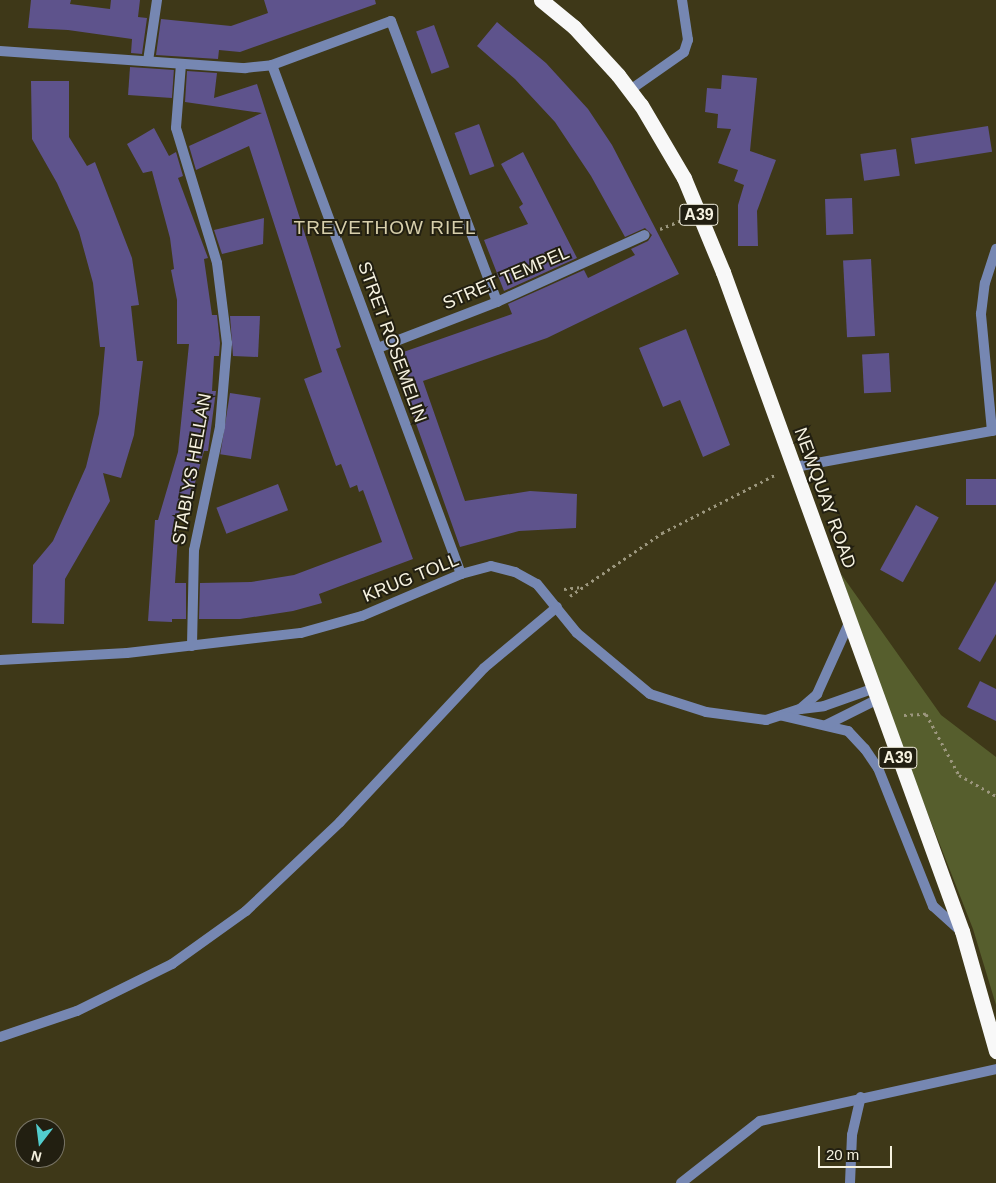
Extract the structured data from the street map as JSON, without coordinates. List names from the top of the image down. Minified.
{"streets":{"highway":["A39","NEWQUAY ROAD"],"street":["STRET TEMPEL","STRET ROSEMELIN","STABLYS HELLAN","KRUG TOLL"]},"crossings":[["STRET TEMPEL","STRET ROSEMELIN"],["STRET ROSEMELIN","KRUG TOLL"],["STABLYS HELLAN","KRUG TOLL"]],"districts":["TREVETHOW RIEL"],"scale_bar":"20 m","north":"bottom"}
